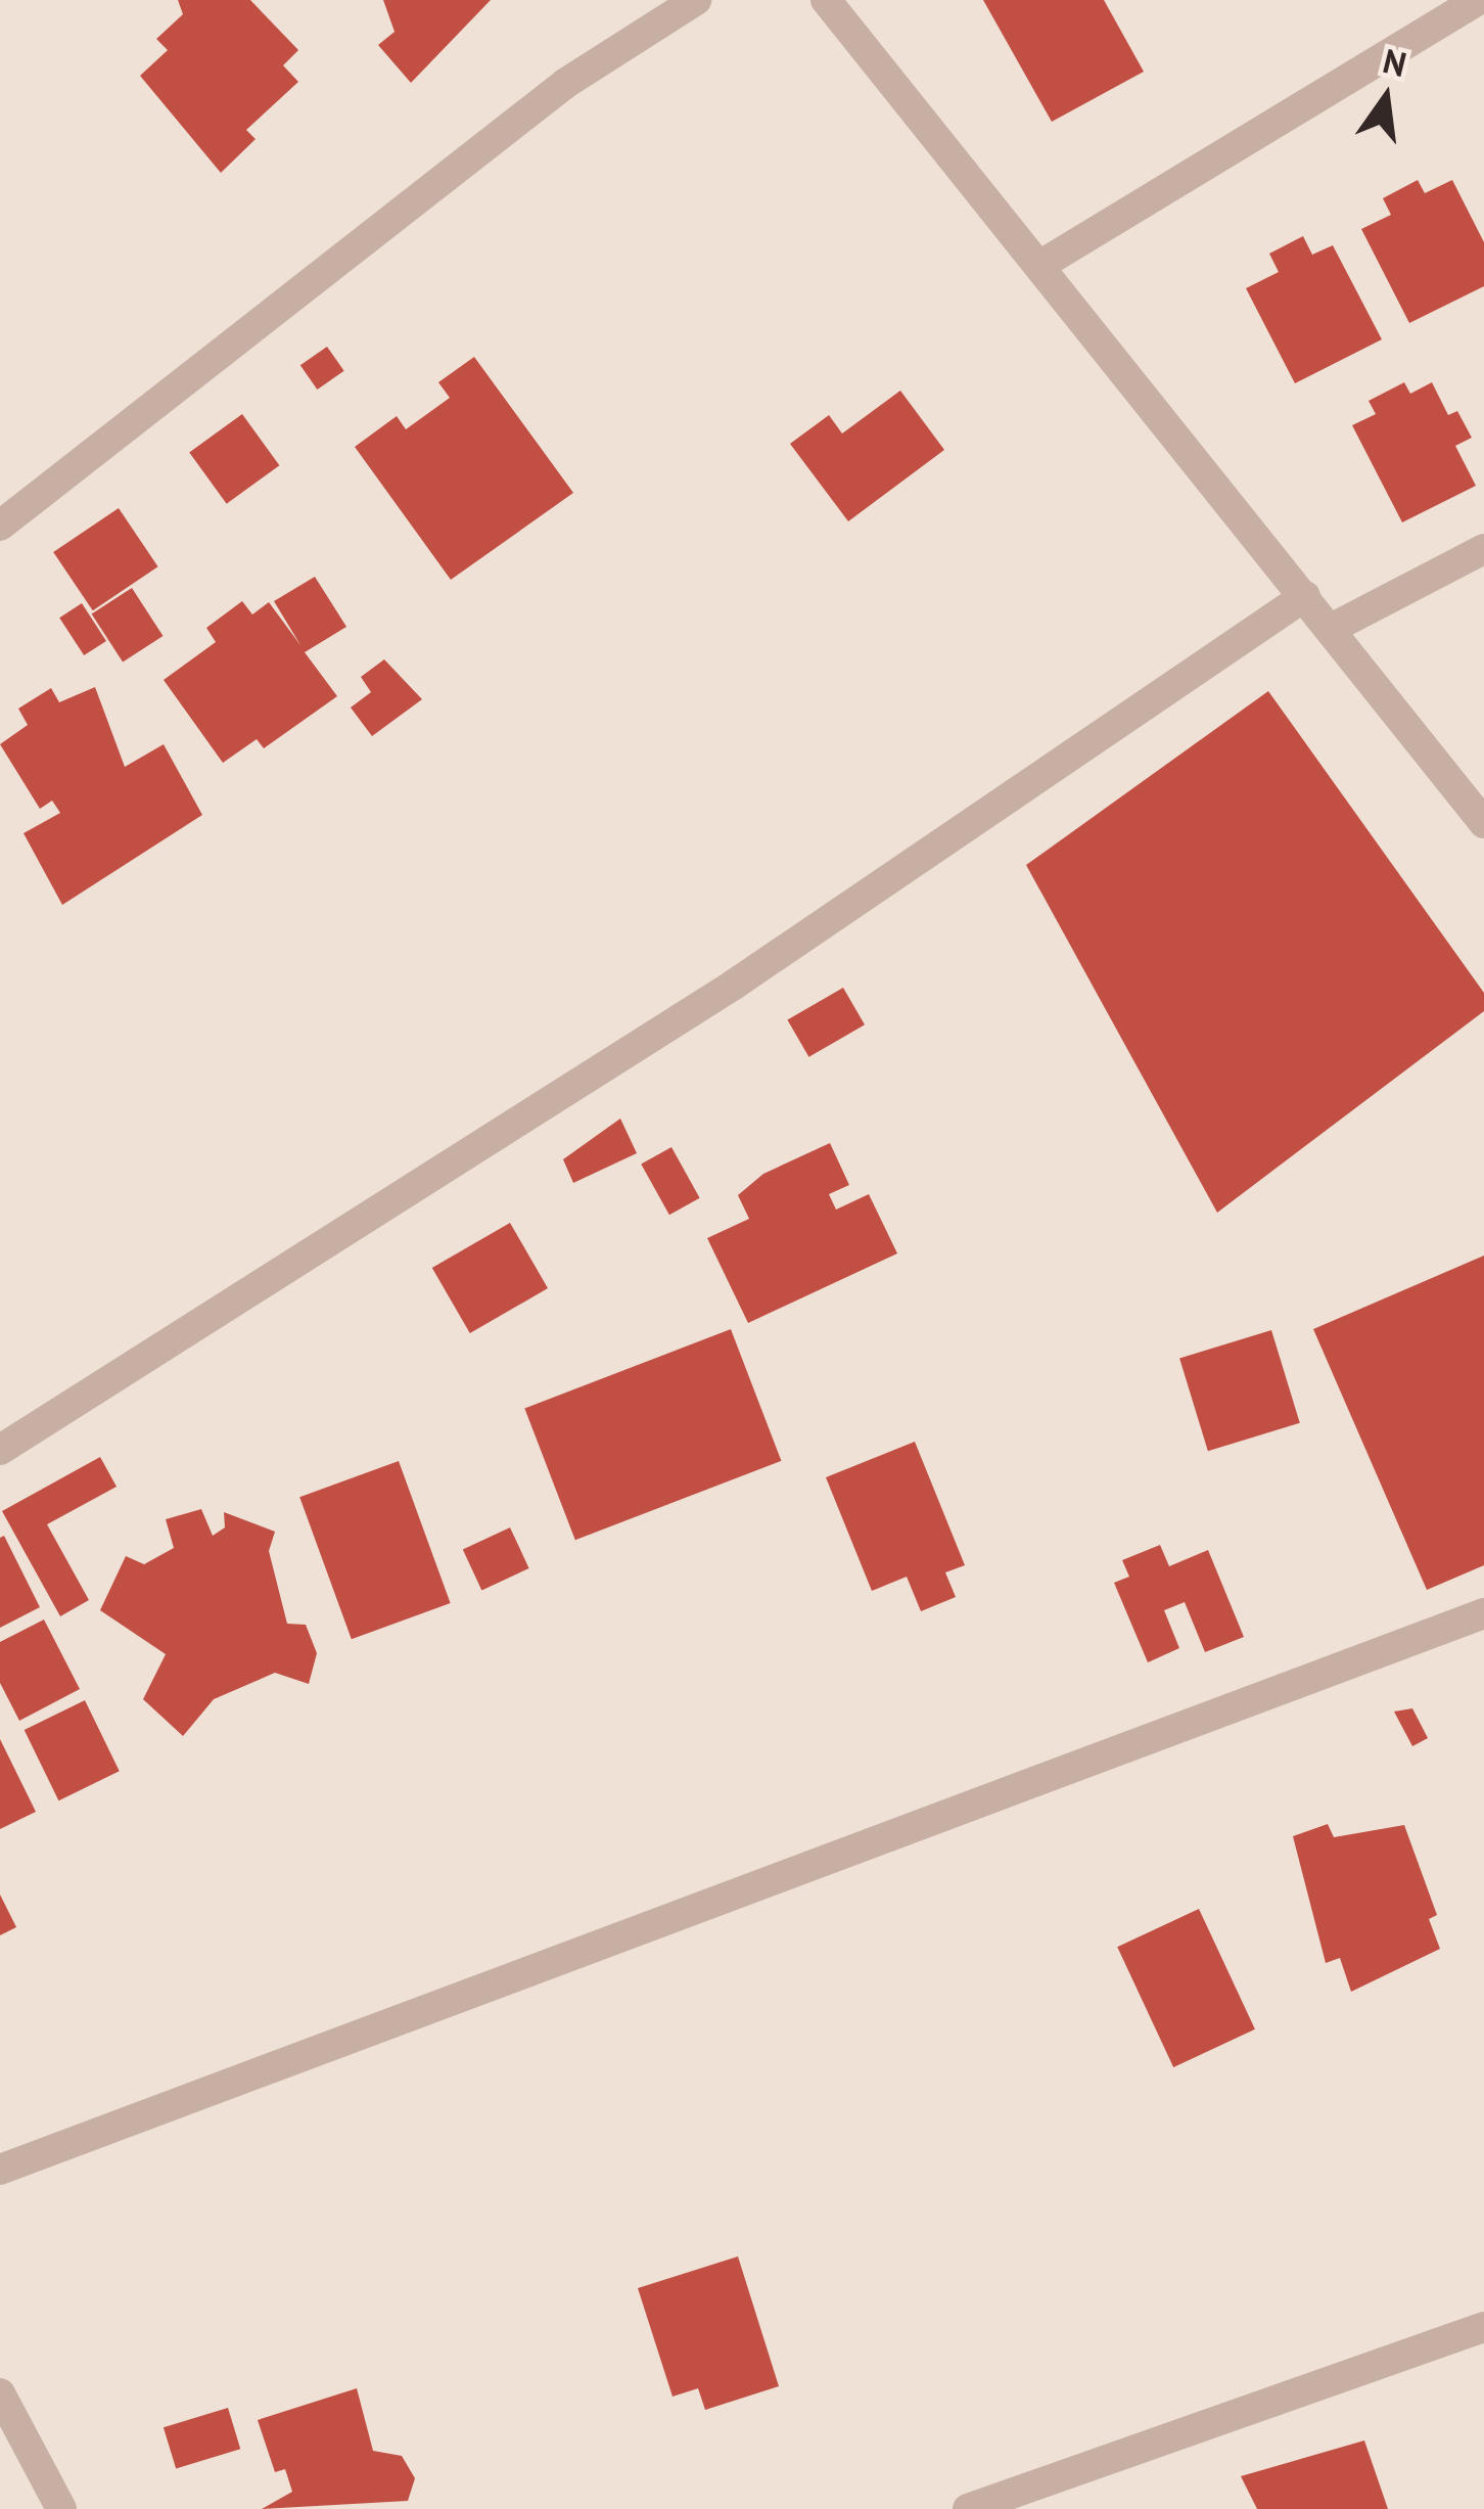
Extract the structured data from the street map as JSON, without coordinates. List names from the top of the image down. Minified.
{"north":"top"}
